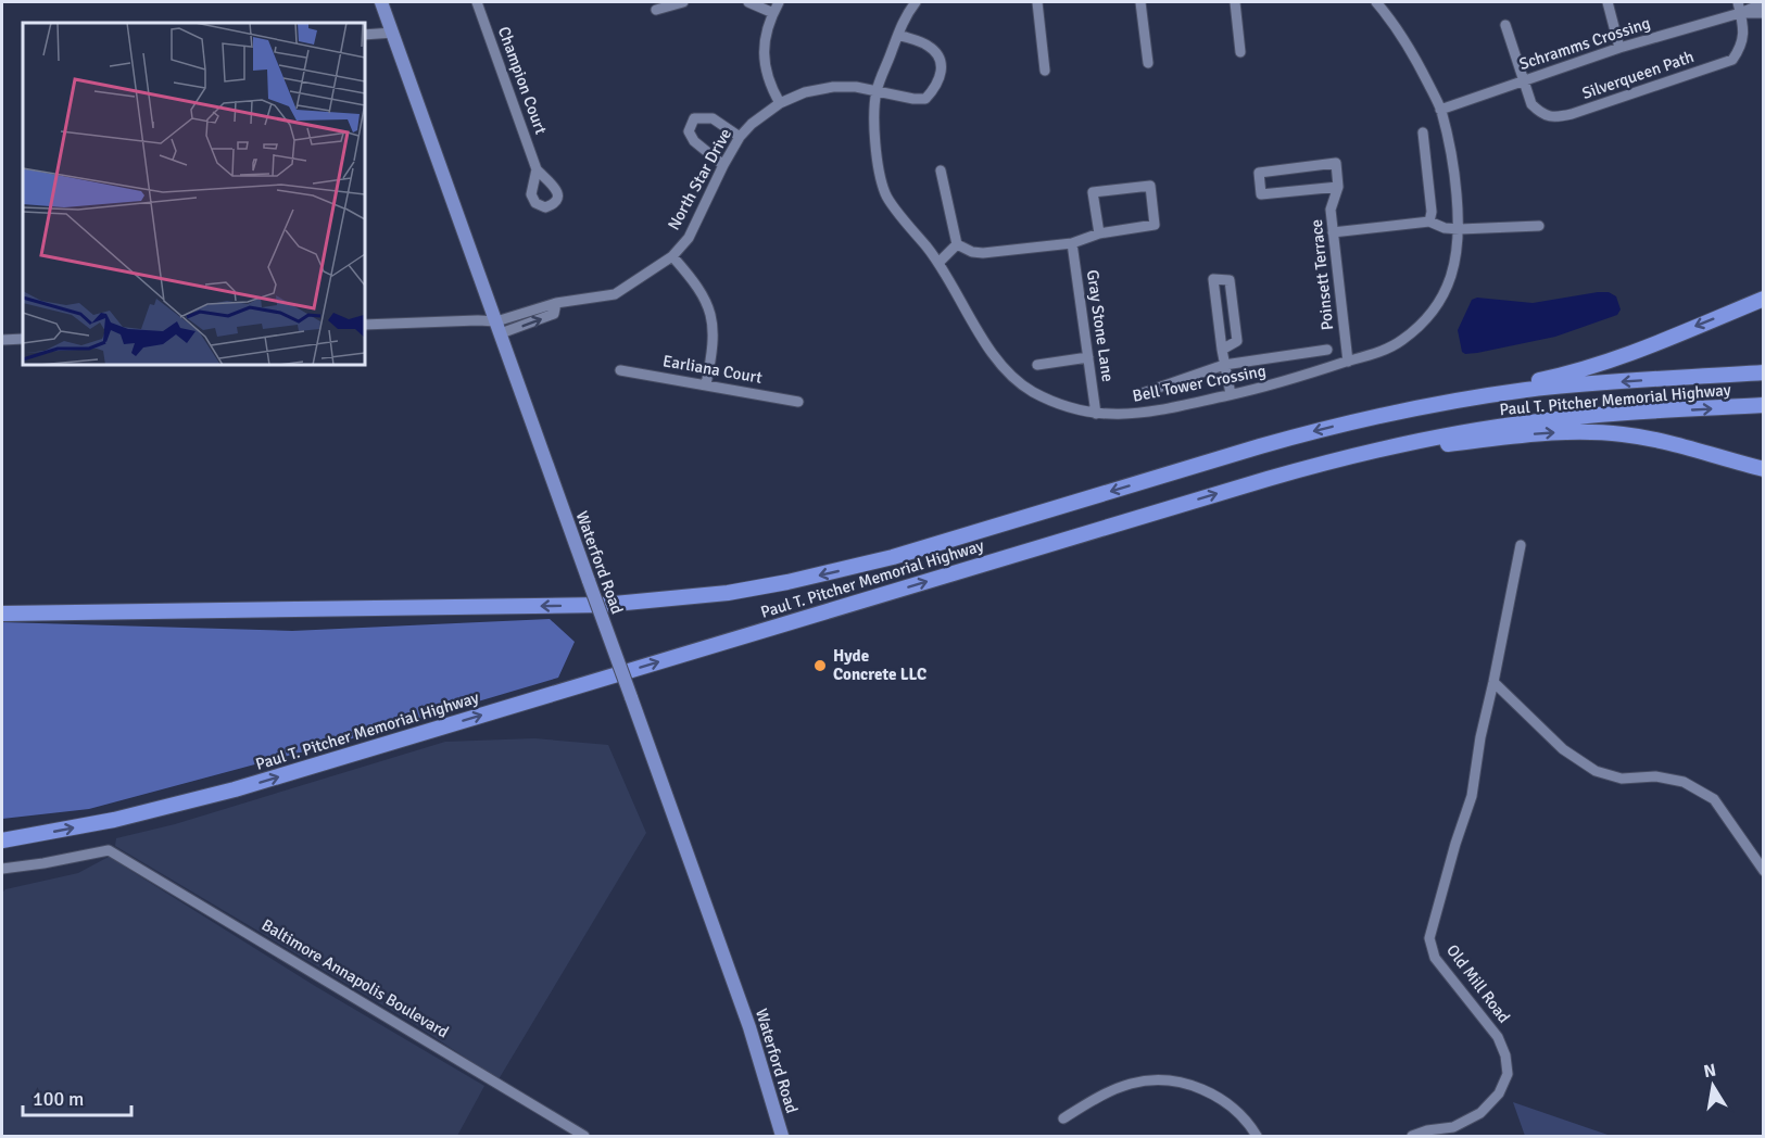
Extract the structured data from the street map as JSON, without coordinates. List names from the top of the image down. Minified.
{"streets":{"highway":["Paul T. Pitcher Memorial Highway"],"main road":["Waterford Road"],"street":["Schramms Crossing","Silverqueen Path","Champion Court","North Star Drive","Poinsett Terrace","Gray Stone Lane","Earliana Court","Bell Tower Crossing","Baltimore Annapolis Boulevard","Old Mill Road"]},"crossings":[["Schramms Crossing","Silverqueen Path"],["Schramms Crossing","Bell Tower Crossing"],["North Star Drive","Bell Tower Crossing"],["North Star Drive","Waterford Road"],["Poinsett Terrace","Bell Tower Crossing"],["Gray Stone Lane","Bell Tower Crossing"]],"places":["Hyde Concrete LLC"],"scale_bar":"100 m","north":"top"}
